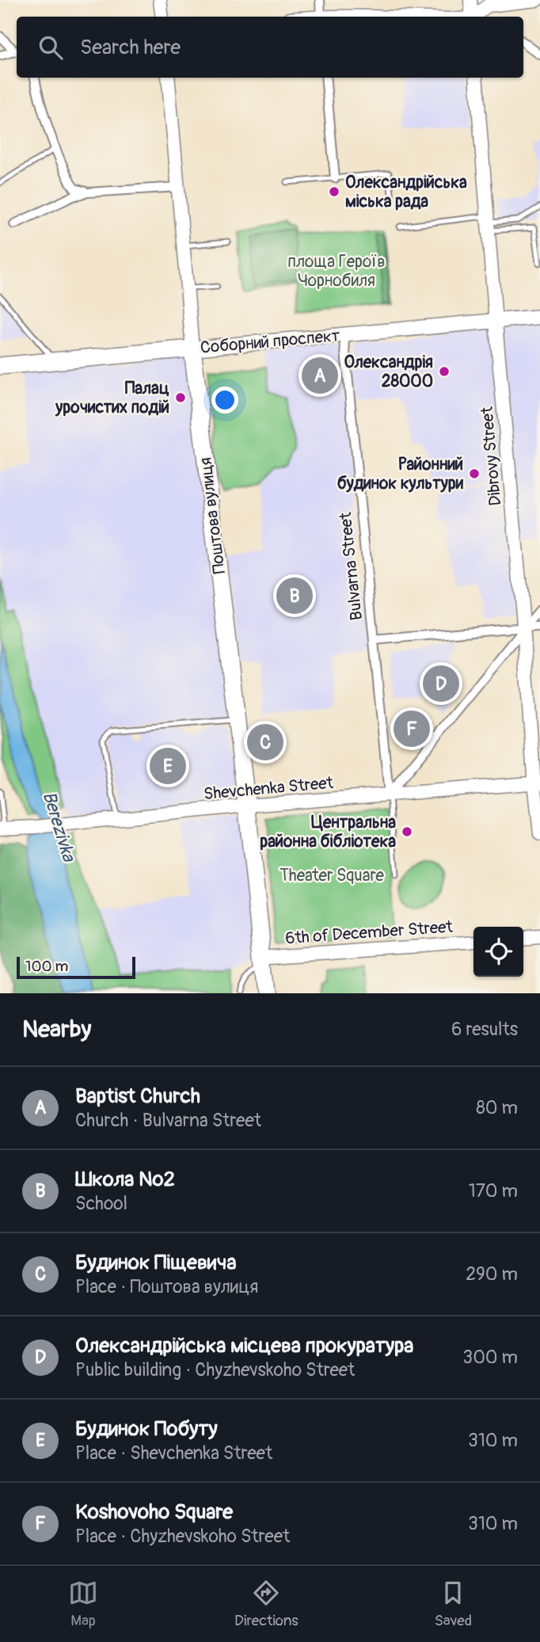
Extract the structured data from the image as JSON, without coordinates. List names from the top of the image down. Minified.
{"streets":{"highway":["Соборний проспект","Поштова вулиця"],"street":["Dibrovy Street","Bulvarna Street","Shevchenka Street","6th of December Street"]},"crossings":[["Соборний проспект","Dibrovy Street"],["Соборний проспект","Поштова вулиця"],["Соборний проспект","Bulvarna Street"],["Dibrovy Street","Shevchenka Street"],["Поштова вулиця","Shevchenka Street"],["Поштова вулиця","6th of December Street"],["Bulvarna Street","Shevchenka Street"]],"water":["Berezivka"],"parks":["площа Героїв Чорнобиля","Theater Square"],"places":["Олександрійська міська рада","Олександрія 28000","Палац урочистих подій","Районний будинок культури","Центральна районна бібліотека"],"scale_bar":"100 m","page":{"search":"Search here","pins":["A","B","D","F","C","E"],"scale":"100 m","heading":["Nearby","6 results"],"list":[{"mark":"A","name":"Baptist Church","note":"Church · Bulvarna Street","value":"80 m"},{"mark":"B","name":"Школа №2","note":"School","value":"170 m"},{"mark":"C","name":"Будинок Піщевича","note":"Place · Поштова вулиця","value":"290 m"},{"mark":"D","name":"Олександрійська місцева прокуратура","note":"Public building · Chyzhevskoho Street","value":"300 m"},{"mark":"E","name":"Будинок Побуту","note":"Place · Shevchenka Street","value":"310 m"},{"mark":"F","name":"Koshovoho Square","note":"Place · Chyzhevskoho Street","value":"310 m"}],"nav":["Map","Directions","Saved"]}}
